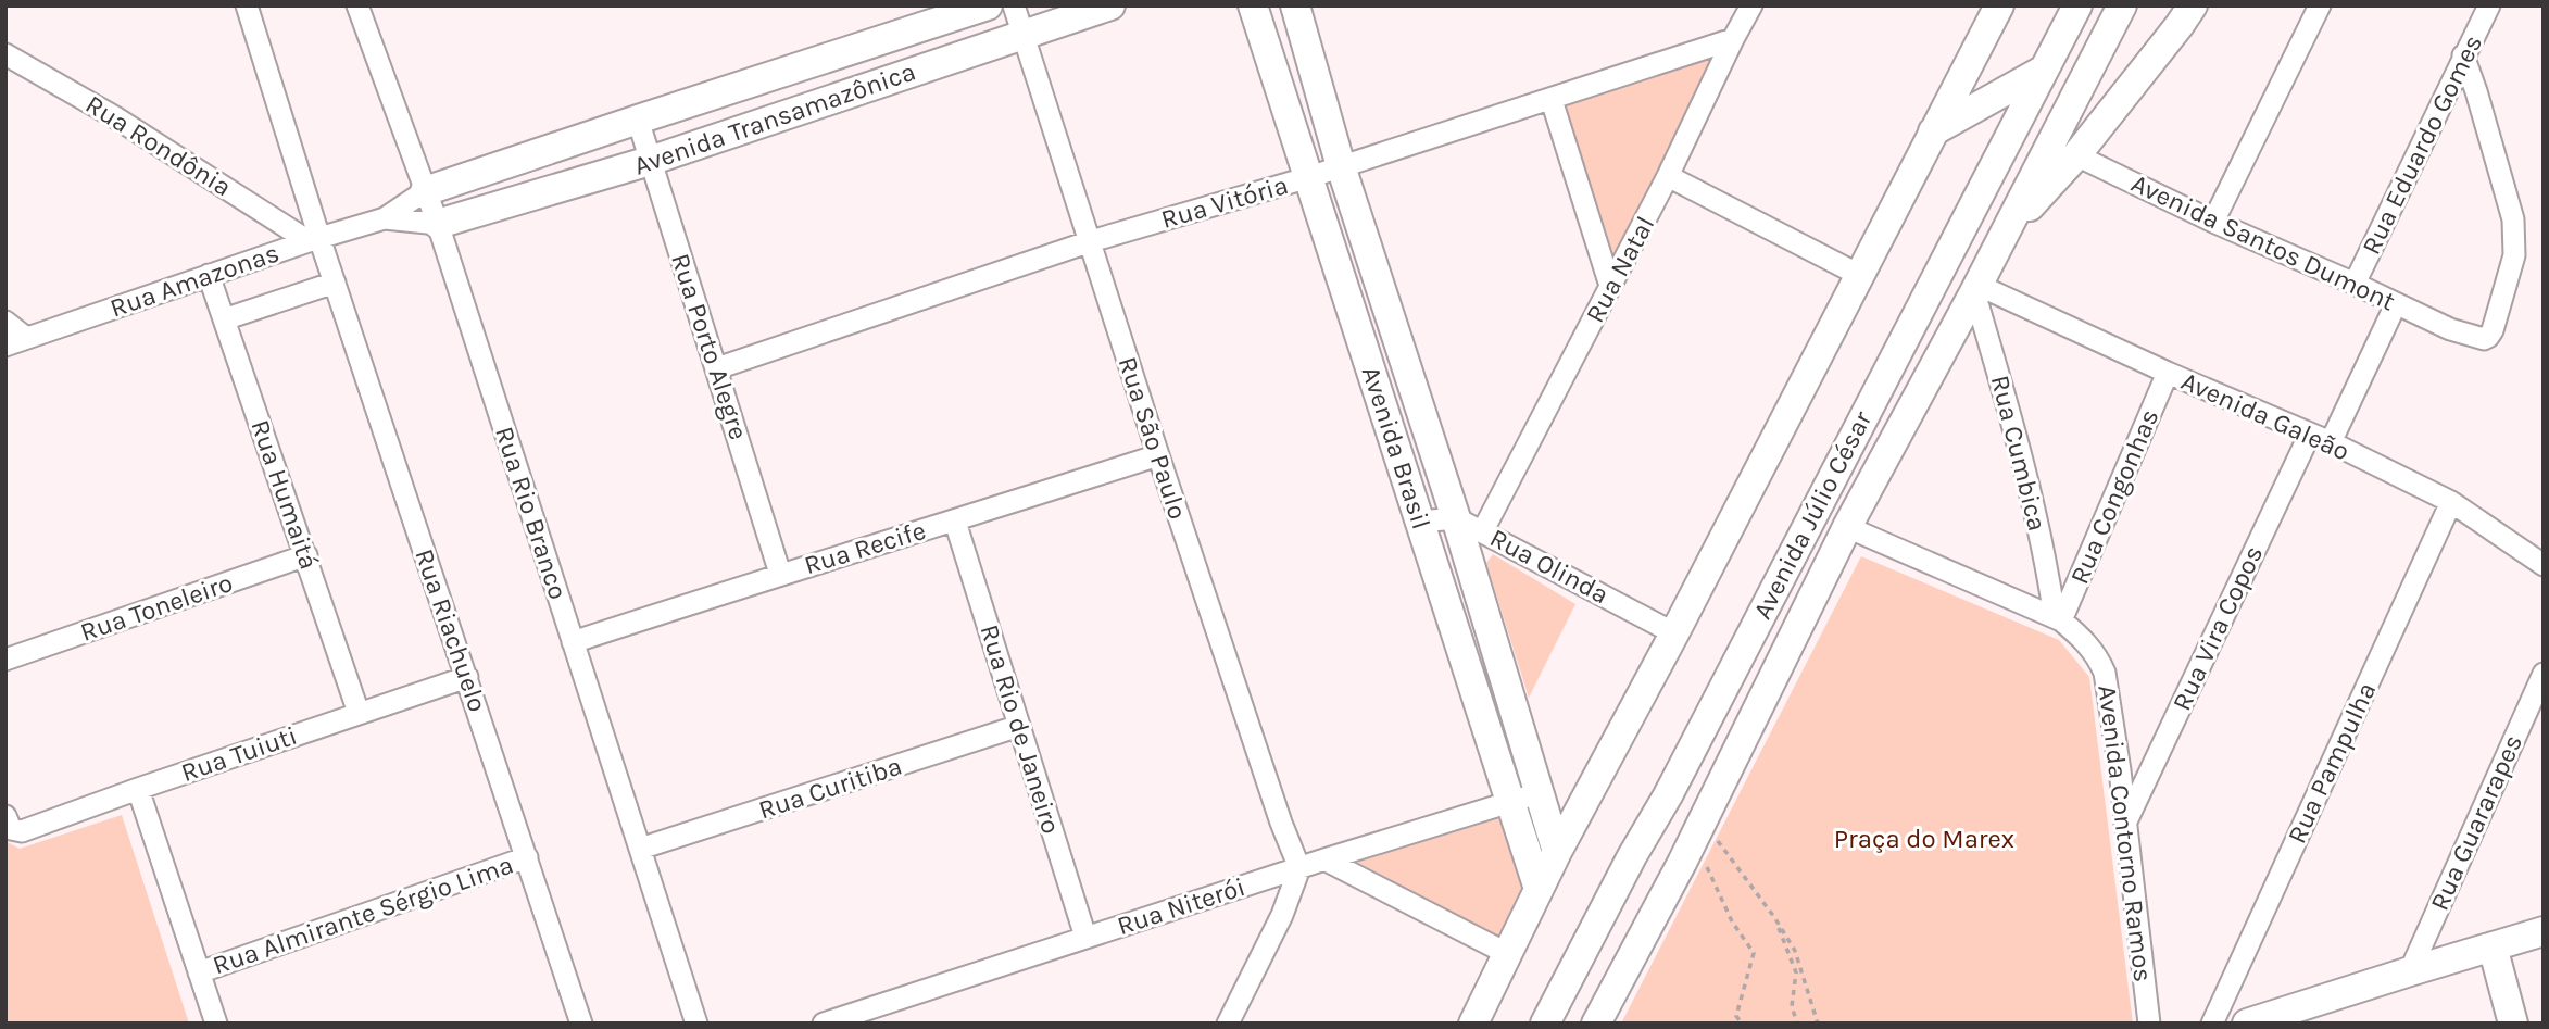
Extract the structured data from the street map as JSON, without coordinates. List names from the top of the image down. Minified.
{"streets":{"street":["Avenida Transamazônica","Rua Eduardo Gomes","Rua Rondônia","Rua Vitória","Avenida Santos Dumont","Rua Natal","Rua Amazonas","Rua Porto Alegre","Avenida Galeão","Rua São Paulo","Avenida Brasil","Rua Cumbica","Rua Humaitá","Rua Congonhas","Rua Rio Branco","Avenida Júlio César","Rua Recife","Rua Olinda","Rua Toneleiro","Rua Vira Copos","Rua Riachuelo","Rua Rio de Janeiro","Rua Tuiuti","Rua Pampulha","Rua Curitiba","Rua Guararapes","Avenida Contorno Ramos","Rua Niterói","Rua Almirante Sérgio Lima"]},"crossings":[["Avenida Transamazônica","Rua Amazonas"],["Avenida Transamazônica","Rua Porto Alegre"],["Avenida Transamazônica","Rua São Paulo"],["Avenida Transamazônica","Rua Rio Branco"],["Rua Eduardo Gomes","Avenida Santos Dumont"],["Rua Rondônia","Rua Amazonas"],["Rua Rondônia","Rua Riachuelo"],["Rua Vitória","Rua Natal"],["Rua Vitória","Rua Porto Alegre"],["Rua Vitória","Rua São Paulo"],["Rua Vitória","Avenida Brasil"],["Rua Natal","Rua Olinda"],["Rua Amazonas","Rua Humaitá"],["Rua Amazonas","Rua Rio Branco"],["Rua Amazonas","Rua Riachuelo"],["Rua Porto Alegre","Rua Recife"],["Avenida Galeão","Rua Cumbica"],["Avenida Galeão","Rua Congonhas"],["Avenida Galeão","Avenida Júlio César"],["Avenida Galeão","Rua Vira Copos"],["Avenida Galeão","Rua Pampulha"],["Rua São Paulo","Rua Recife"],["Rua São Paulo","Rua Niterói"],["Avenida Brasil","Rua Olinda"],["Avenida Brasil","Rua Niterói"],["Rua Cumbica","Rua Congonhas"],["Rua Cumbica","Avenida Júlio César"],["Rua Cumbica","Avenida Contorno Ramos"],["Rua Humaitá","Rua Toneleiro"],["Rua Humaitá","Rua Tuiuti"],["Rua Congonhas","Avenida Contorno Ramos"],["Rua Rio Branco","Rua Recife"],["Rua Rio Branco","Rua Curitiba"],["Avenida Júlio César","Avenida Contorno Ramos"],["Rua Recife","Rua Rio de Janeiro"],["Rua Vira Copos","Avenida Contorno Ramos"],["Rua Riachuelo","Rua Tuiuti"],["Rua Riachuelo","Rua Almirante Sérgio Lima"],["Rua Rio de Janeiro","Rua Curitiba"],["Rua Rio de Janeiro","Rua Niterói"]],"parks":["Praça do Marex"]}
